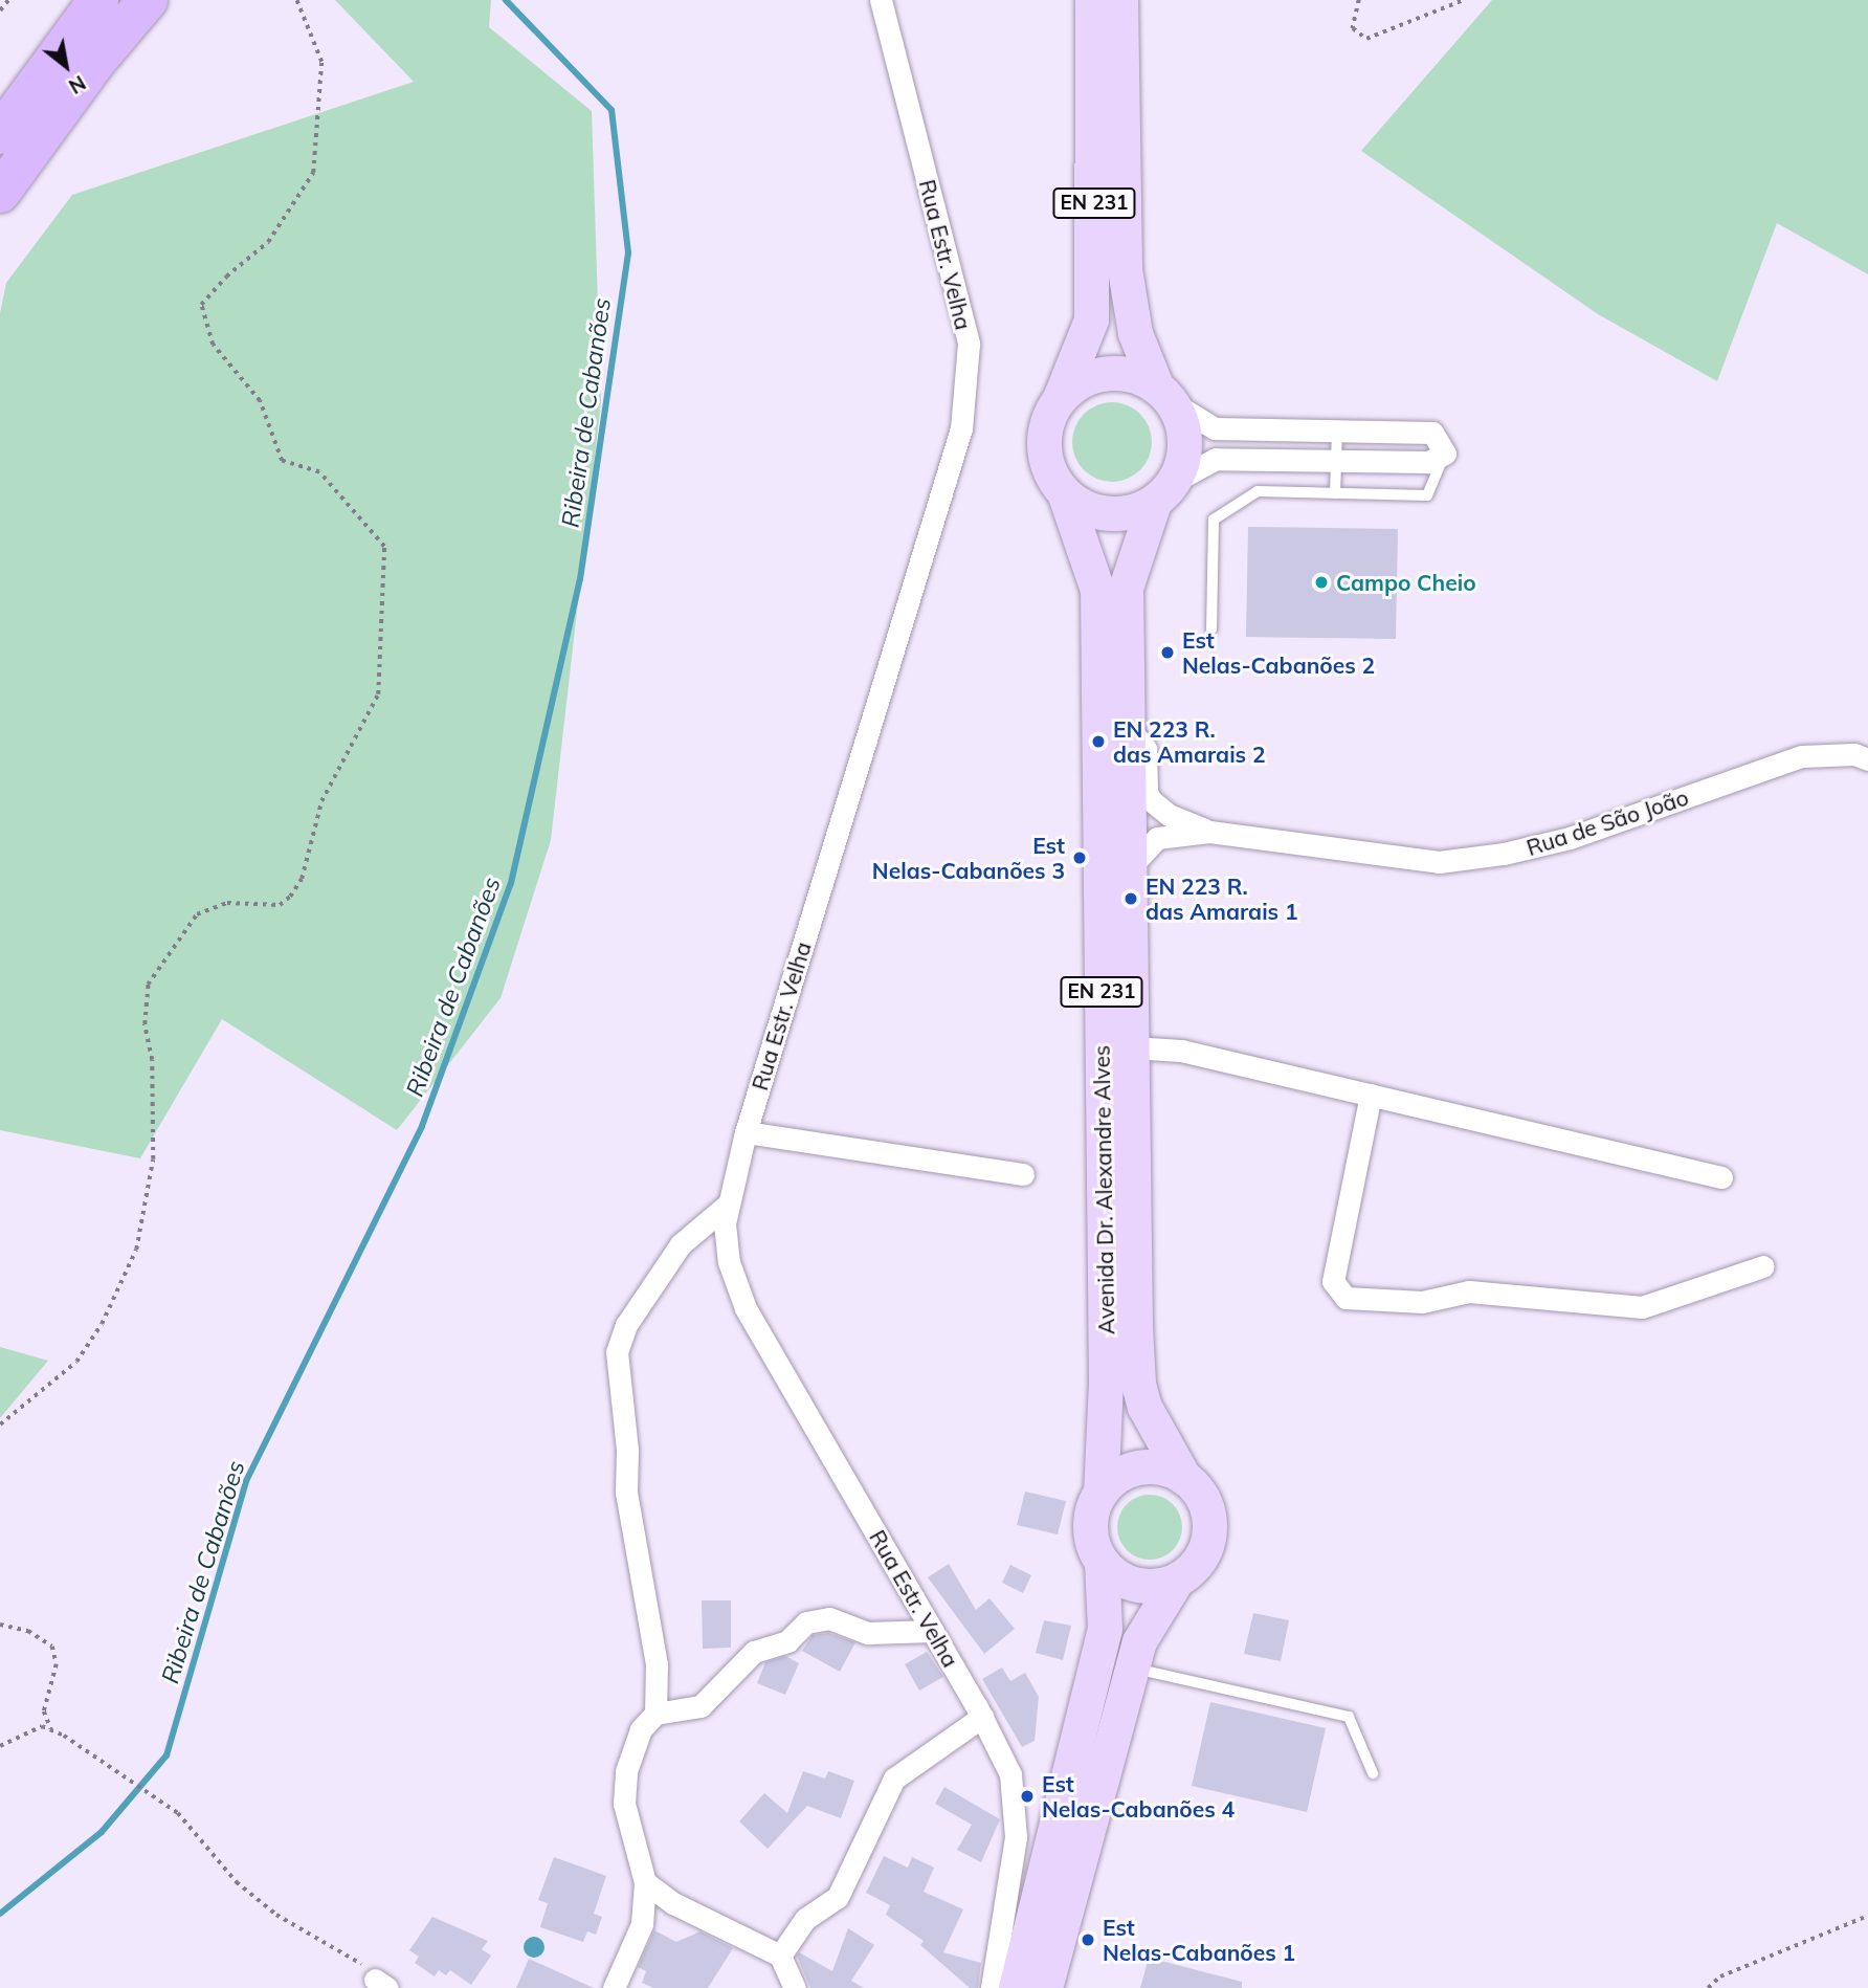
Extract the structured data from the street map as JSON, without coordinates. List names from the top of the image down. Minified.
{"streets":{"main road":["EN 231","Avenida Dr. Alexandre Alves"],"street":["Rua Estr. Velha","Rua de São João"]},"crossings":[["EN 231","Avenida Dr. Alexandre Alves"]],"water":["Ribeira de Cabanões"],"places":["Campo Cheio","Est Nelas-Cabanões 2","EN 223 R. das Amarais 2","Est Nelas-Cabanões 3","EN 223 R. das Amarais 1","Est Nelas-Cabanões 4","Est Nelas-Cabanões 1"],"north":"bottom right"}
